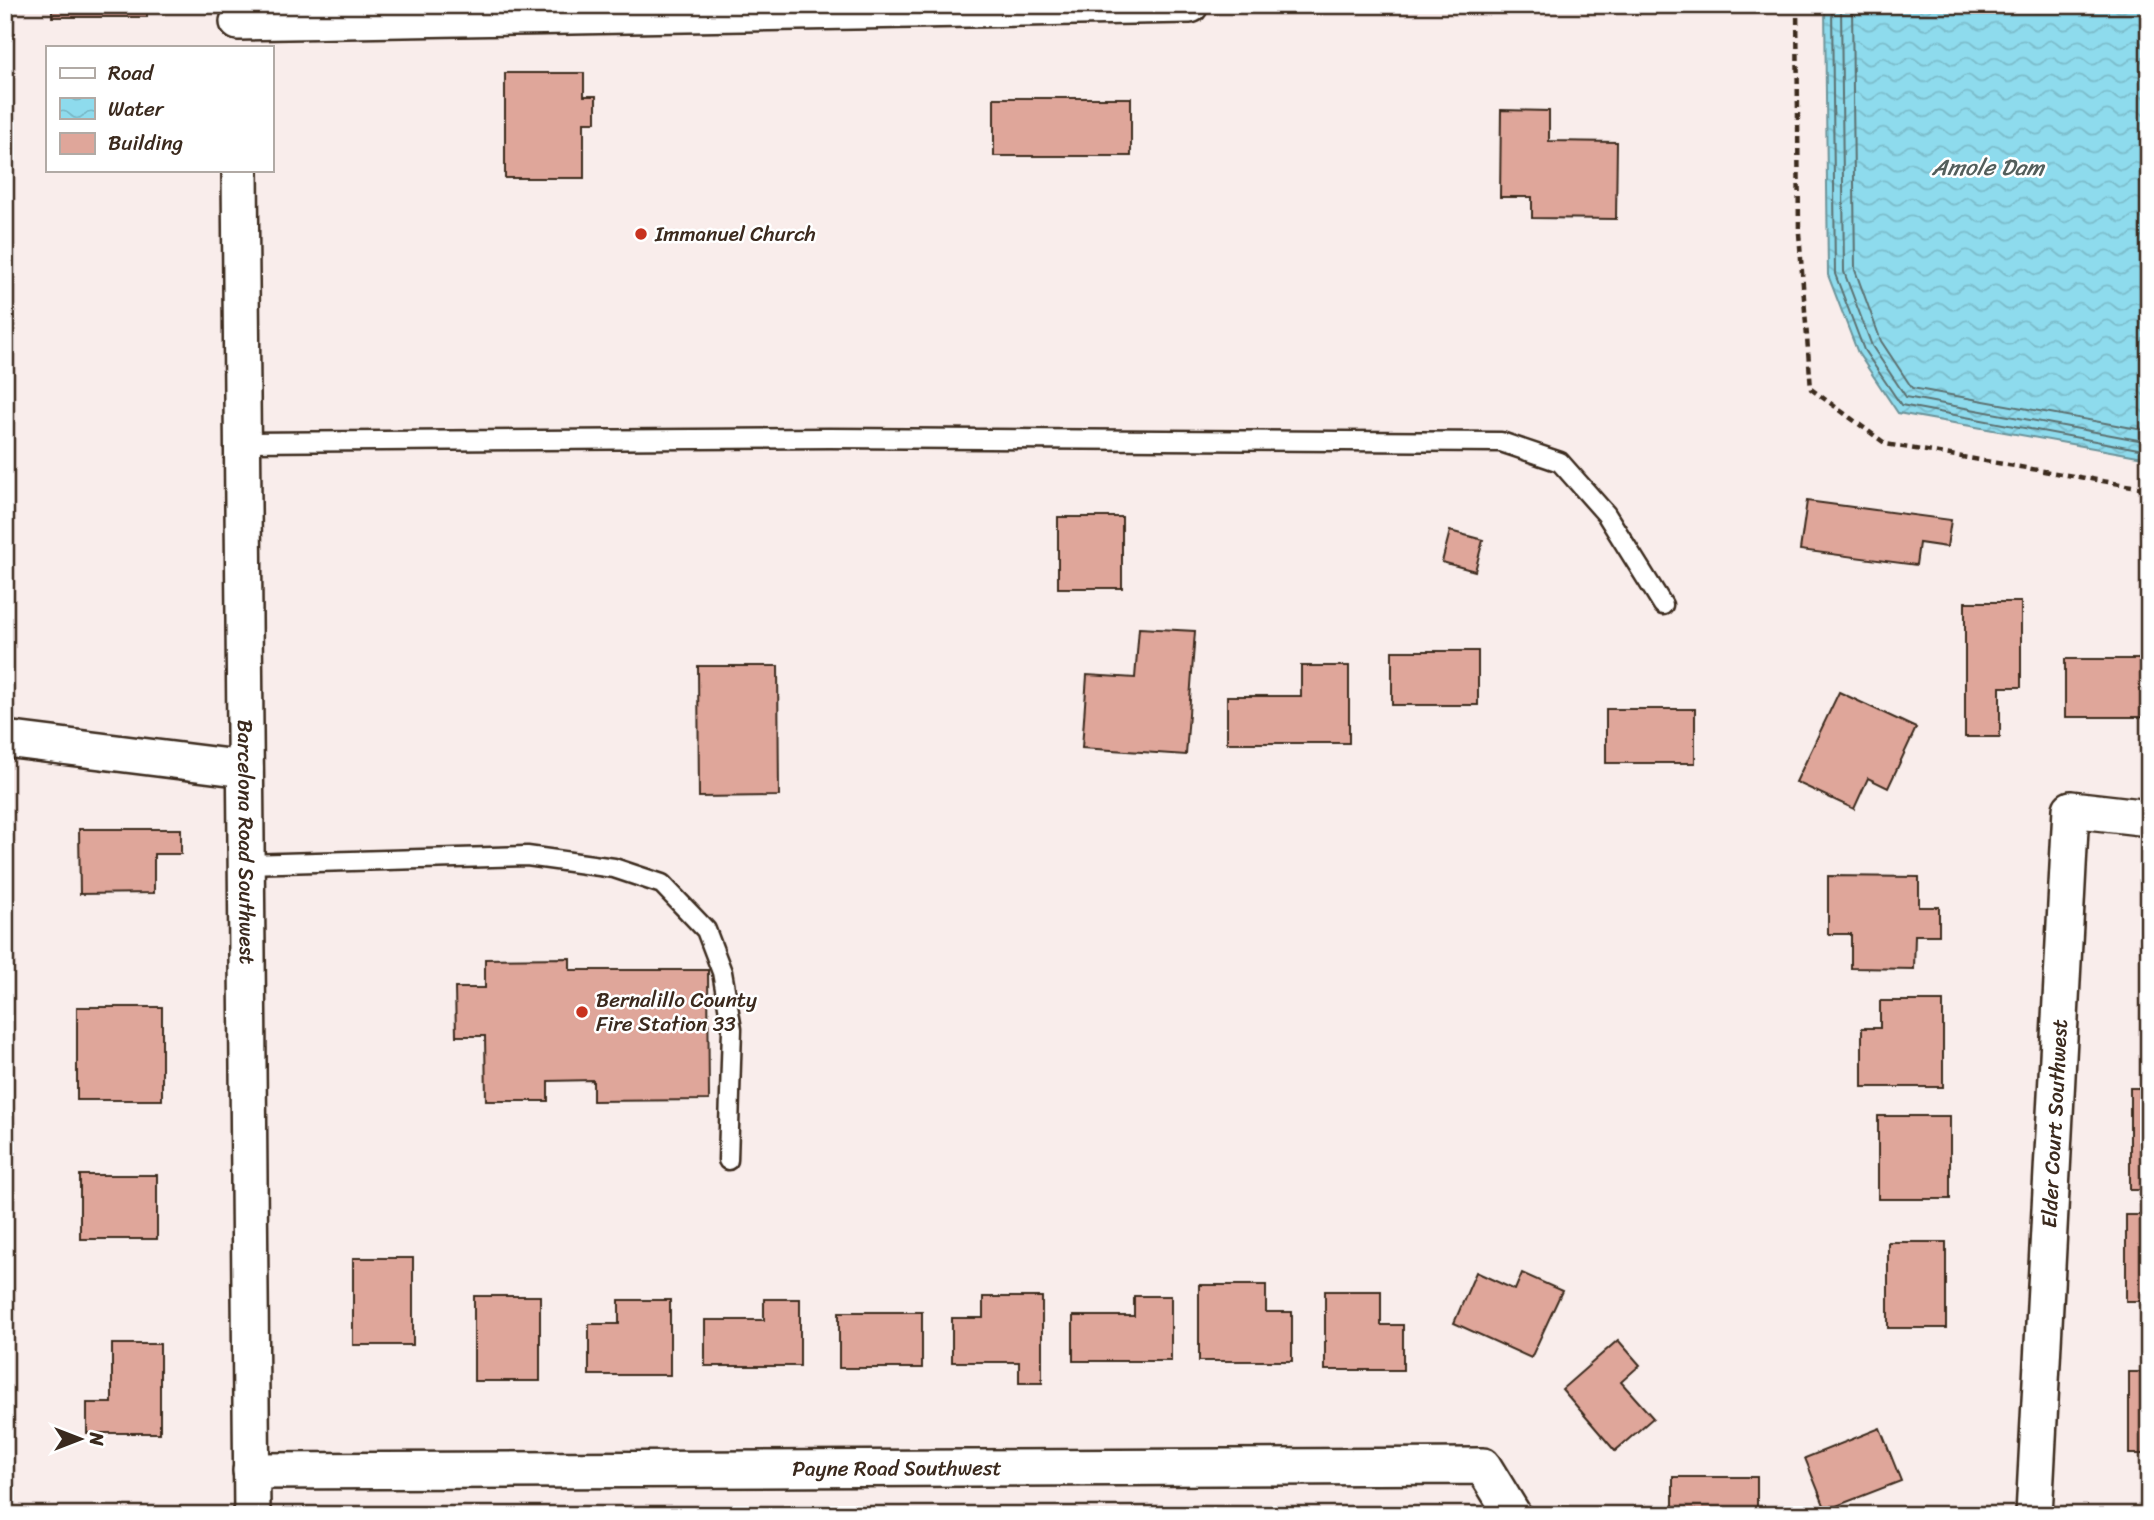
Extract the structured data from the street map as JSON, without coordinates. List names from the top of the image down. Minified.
{"streets":{"street":["Barcelona Road Southwest","Elder Court Southwest","Payne Road Southwest"]},"crossings":[["Barcelona Road Southwest","Payne Road Southwest"]],"water":["Amole Dam"],"places":["Immanuel Church","Bernalillo County Fire Station 33"],"legend":["Road","Water","Building"],"north":"right"}
